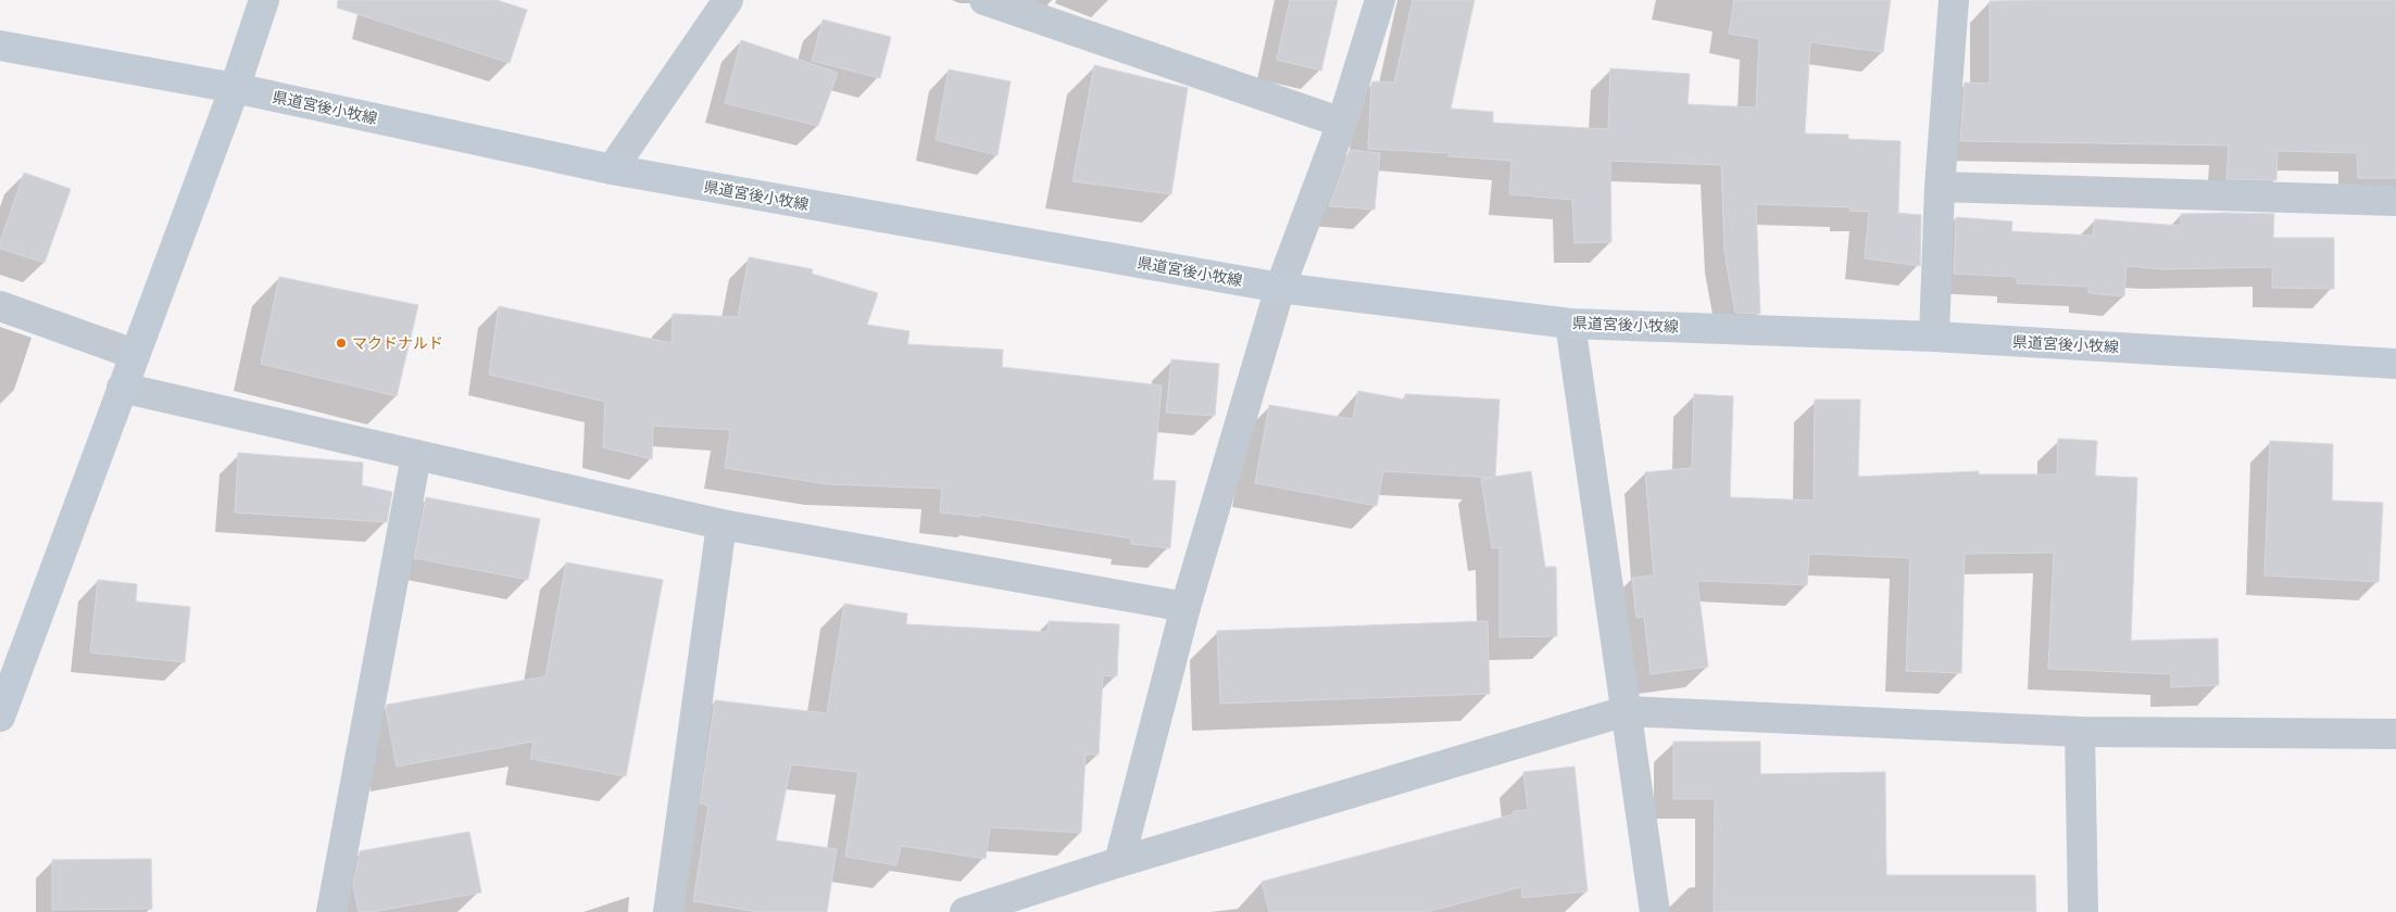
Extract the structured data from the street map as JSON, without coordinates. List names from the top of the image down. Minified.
{"streets":{"main road":["県道宮後小牧線"]},"places":["マクドナルド"]}
